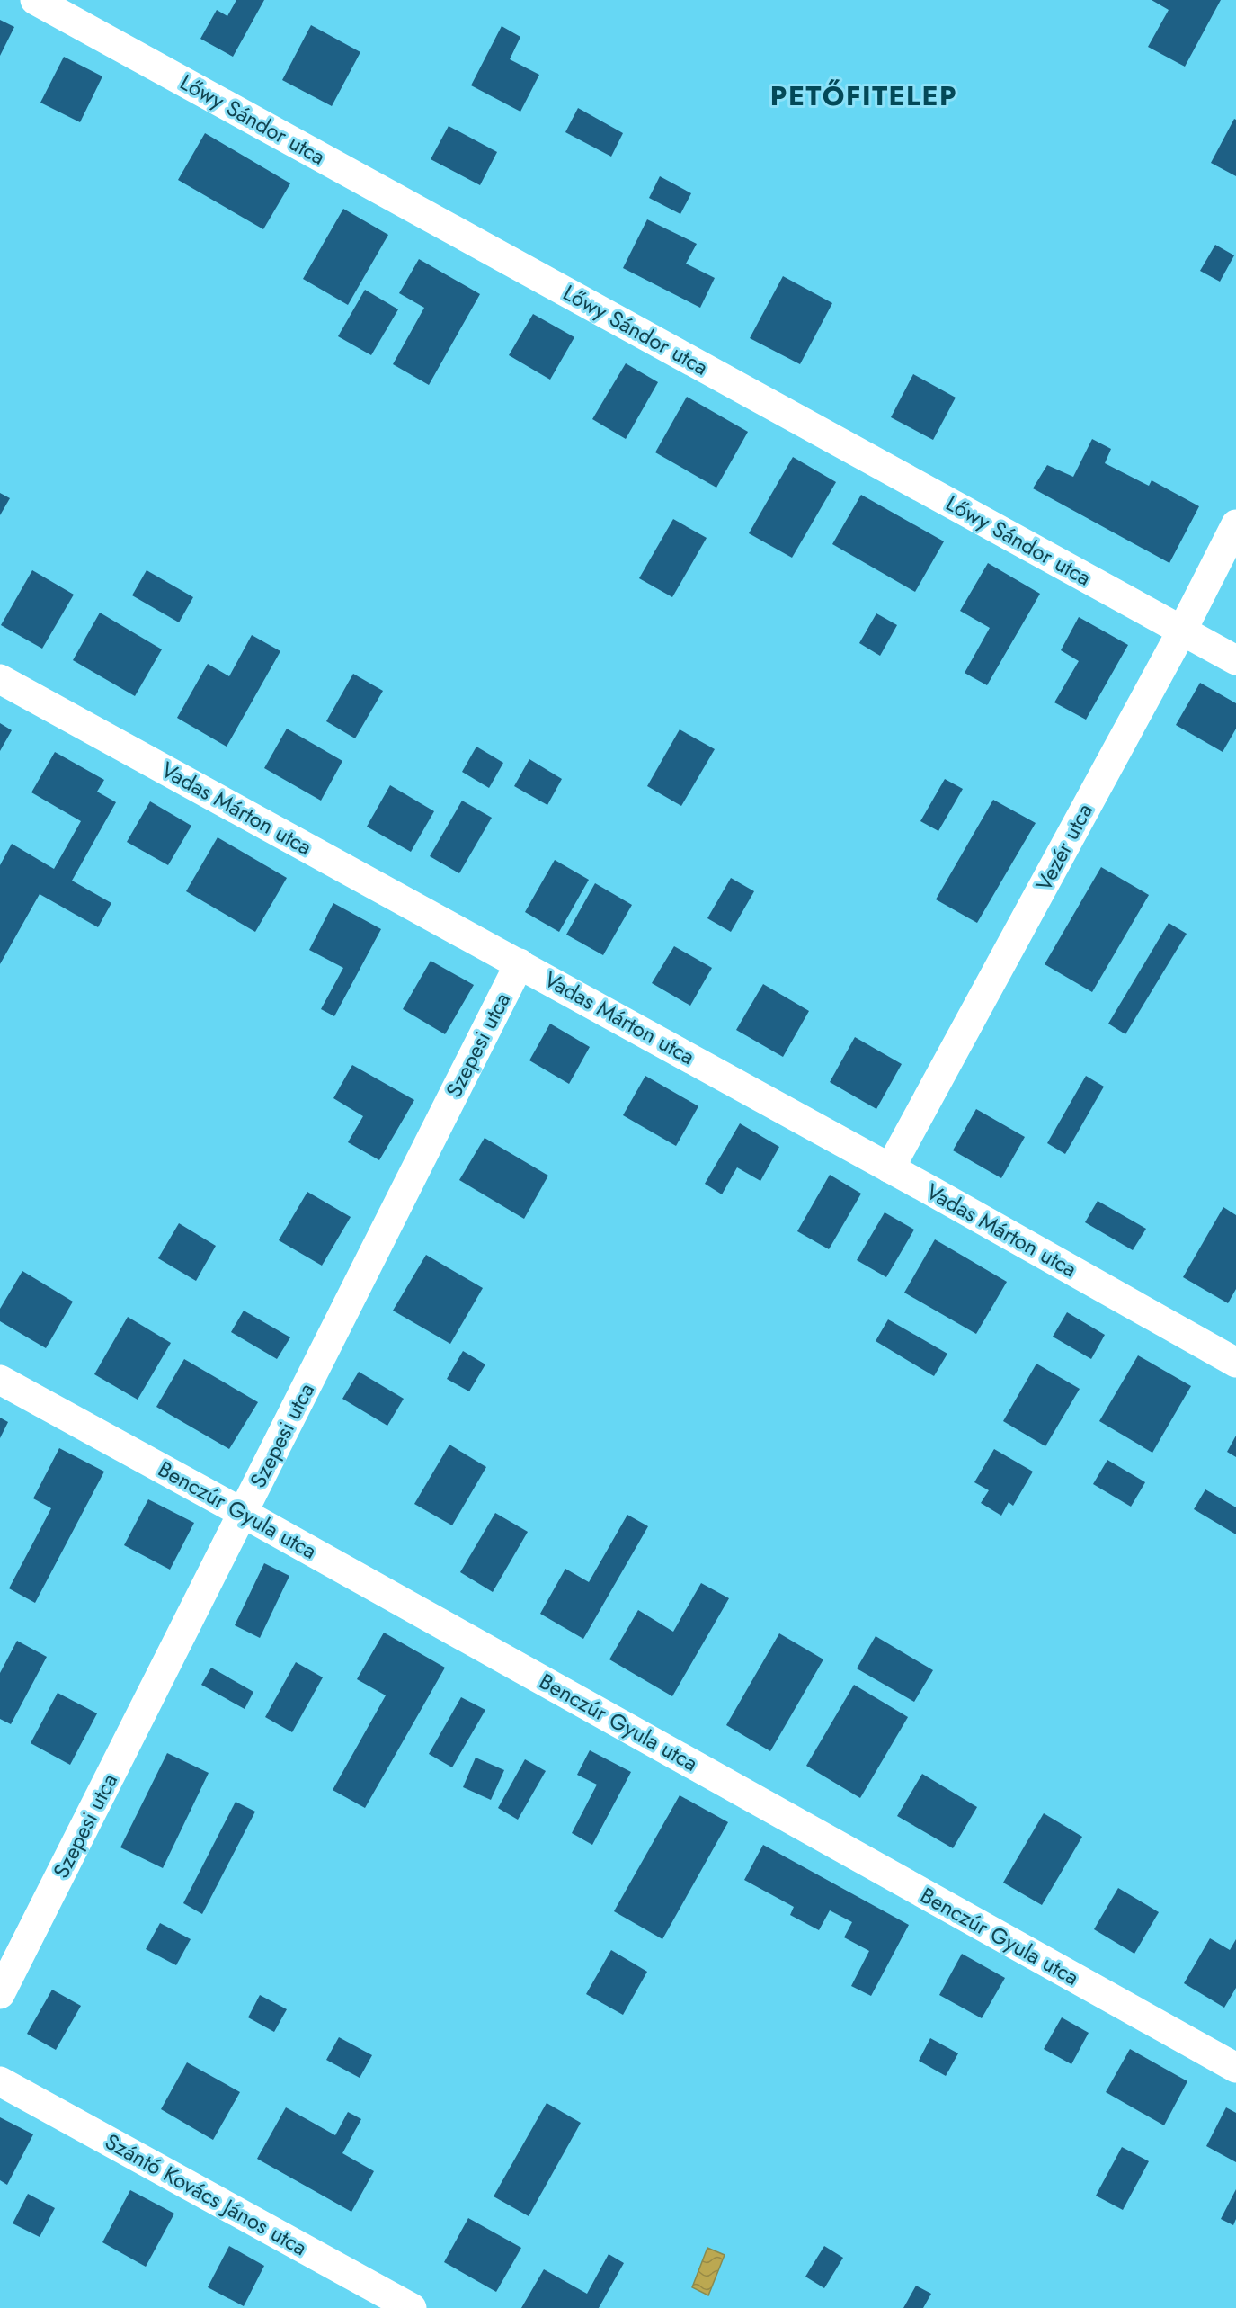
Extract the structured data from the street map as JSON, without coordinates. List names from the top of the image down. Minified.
{"streets":{"street":["Lőwy Sándor utca","Vadas Márton utca","Vezér utca","Szepesi utca","Benczúr Gyula utca","Szántó Kovács János utca"]},"crossings":[["Lőwy Sándor utca","Vezér utca"],["Vadas Márton utca","Vezér utca"],["Vadas Márton utca","Szepesi utca"],["Szepesi utca","Benczúr Gyula utca"]],"districts":["PETŐFITELEP"]}
